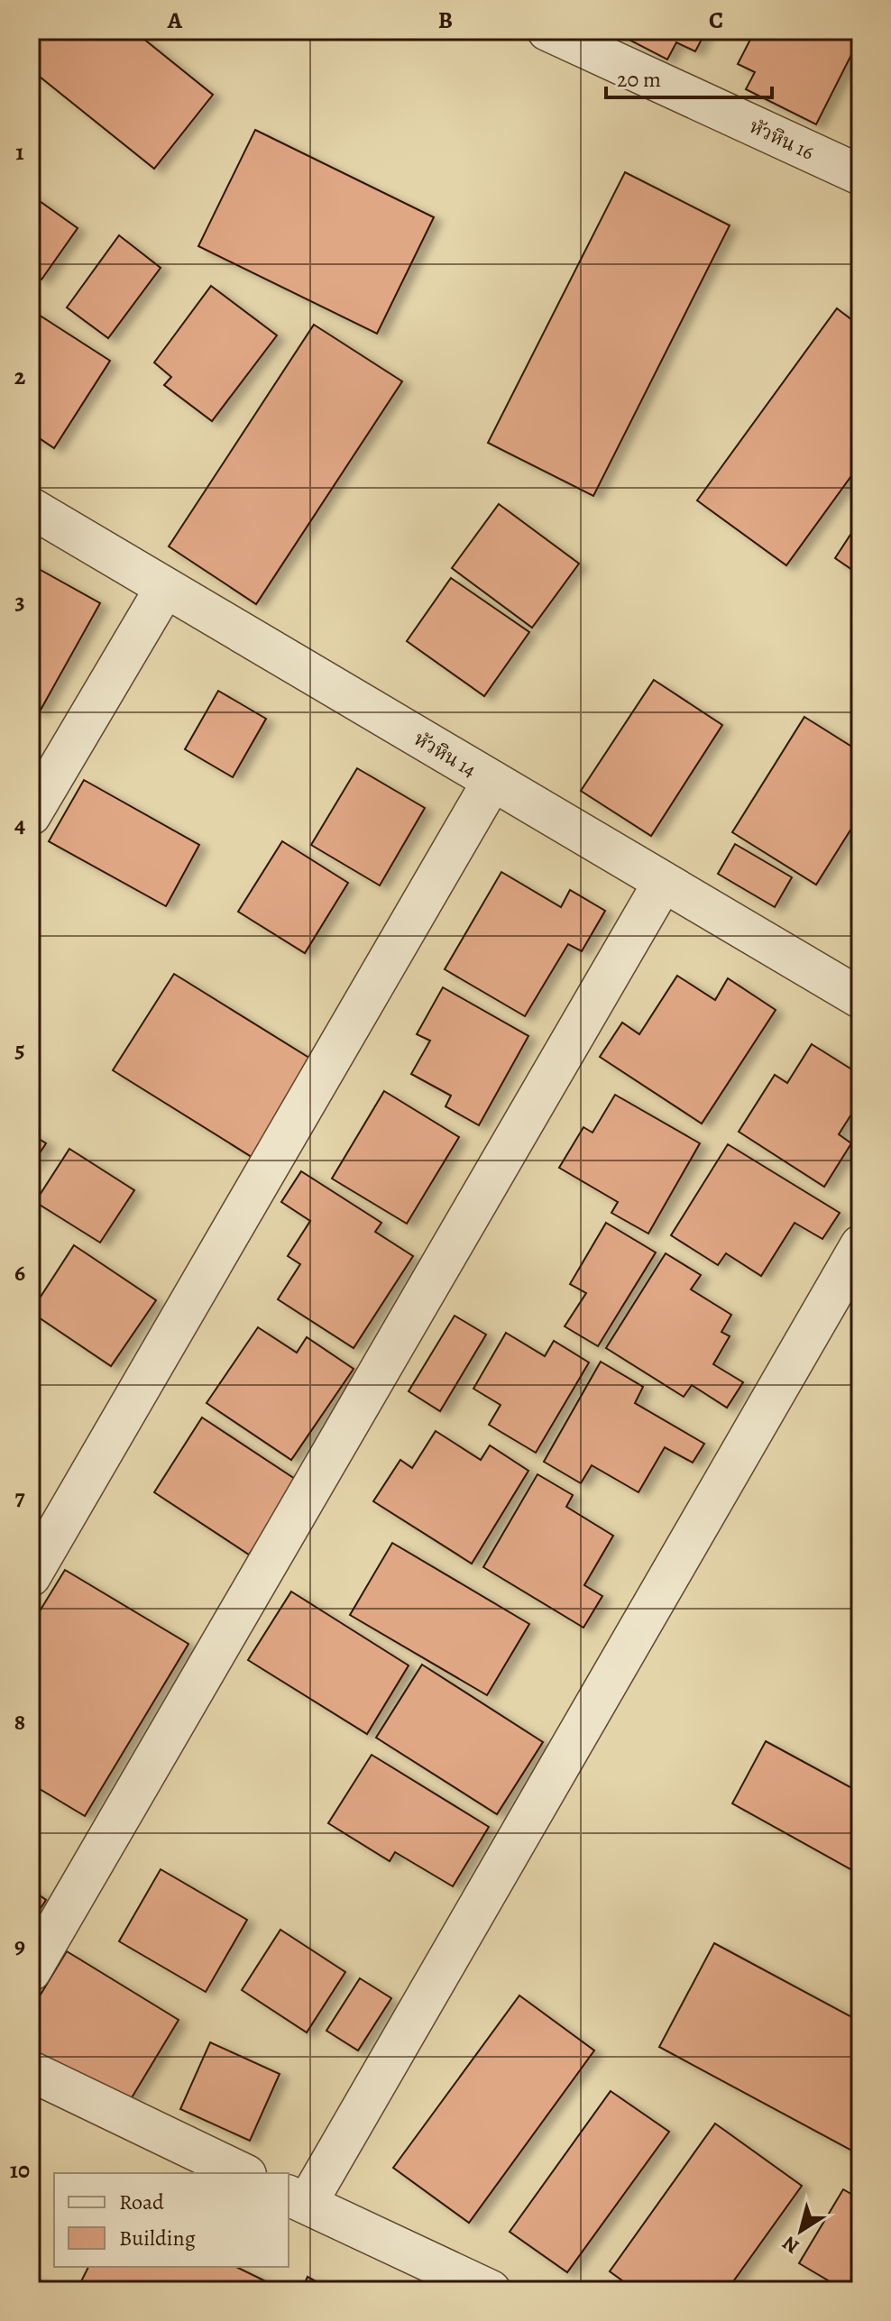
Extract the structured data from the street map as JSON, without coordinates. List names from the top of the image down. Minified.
{"streets":{"street":["หัวหิน 16","หัวหิน 14"]},"legend":["Road","Building"],"scale_bar":"20 m","north":"bottom left","grid":{"columns":["A","B","C"],"rows":["1","2","3","4","5","6","7","8","9","10"]}}
